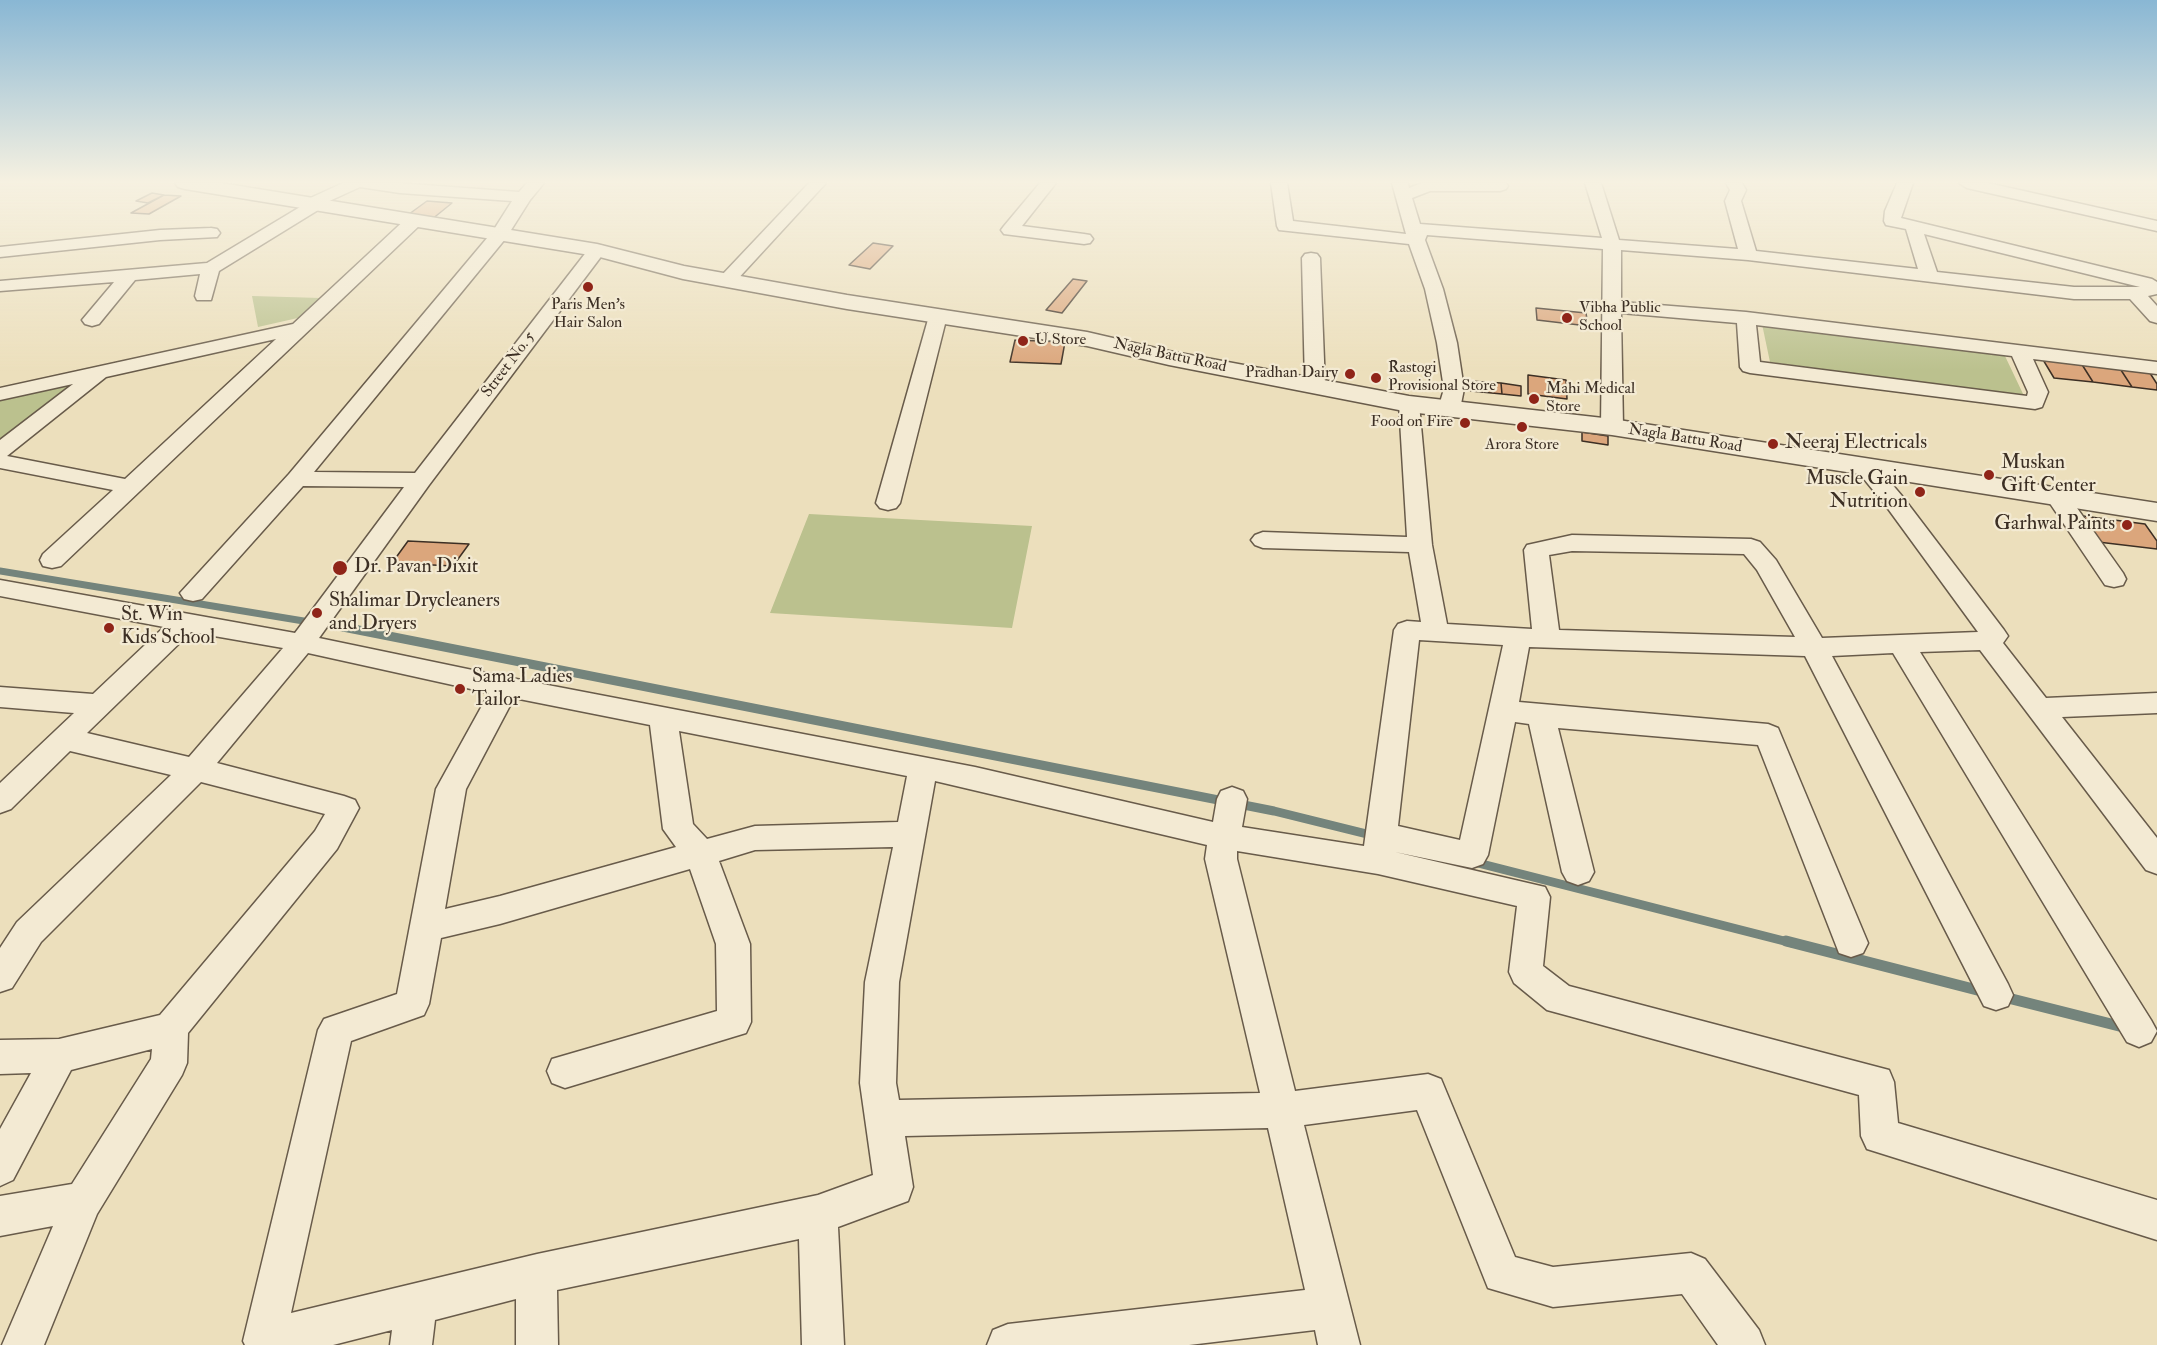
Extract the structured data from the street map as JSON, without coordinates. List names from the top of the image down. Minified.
{"streets":{"street":["Nagla Battu Road","Street No. 5"]},"crossings":[["Nagla Battu Road","Street No. 5"]],"places":["Paris Men's Hair Salon","Vibha Public School","U Store","Pradhan Dairy","Rastogi Provisional Store","Mahi Medical Store","Food on Fire","Arora Store","Neeraj Electricals","Muskan Gift Center","Muscle Gain Nutrition","Garhwal Paints","Dr. Pavan Dixit","Shalimar Drycleaners and Dryers","St. Win Kids School","Sama Ladies Tailor"]}
